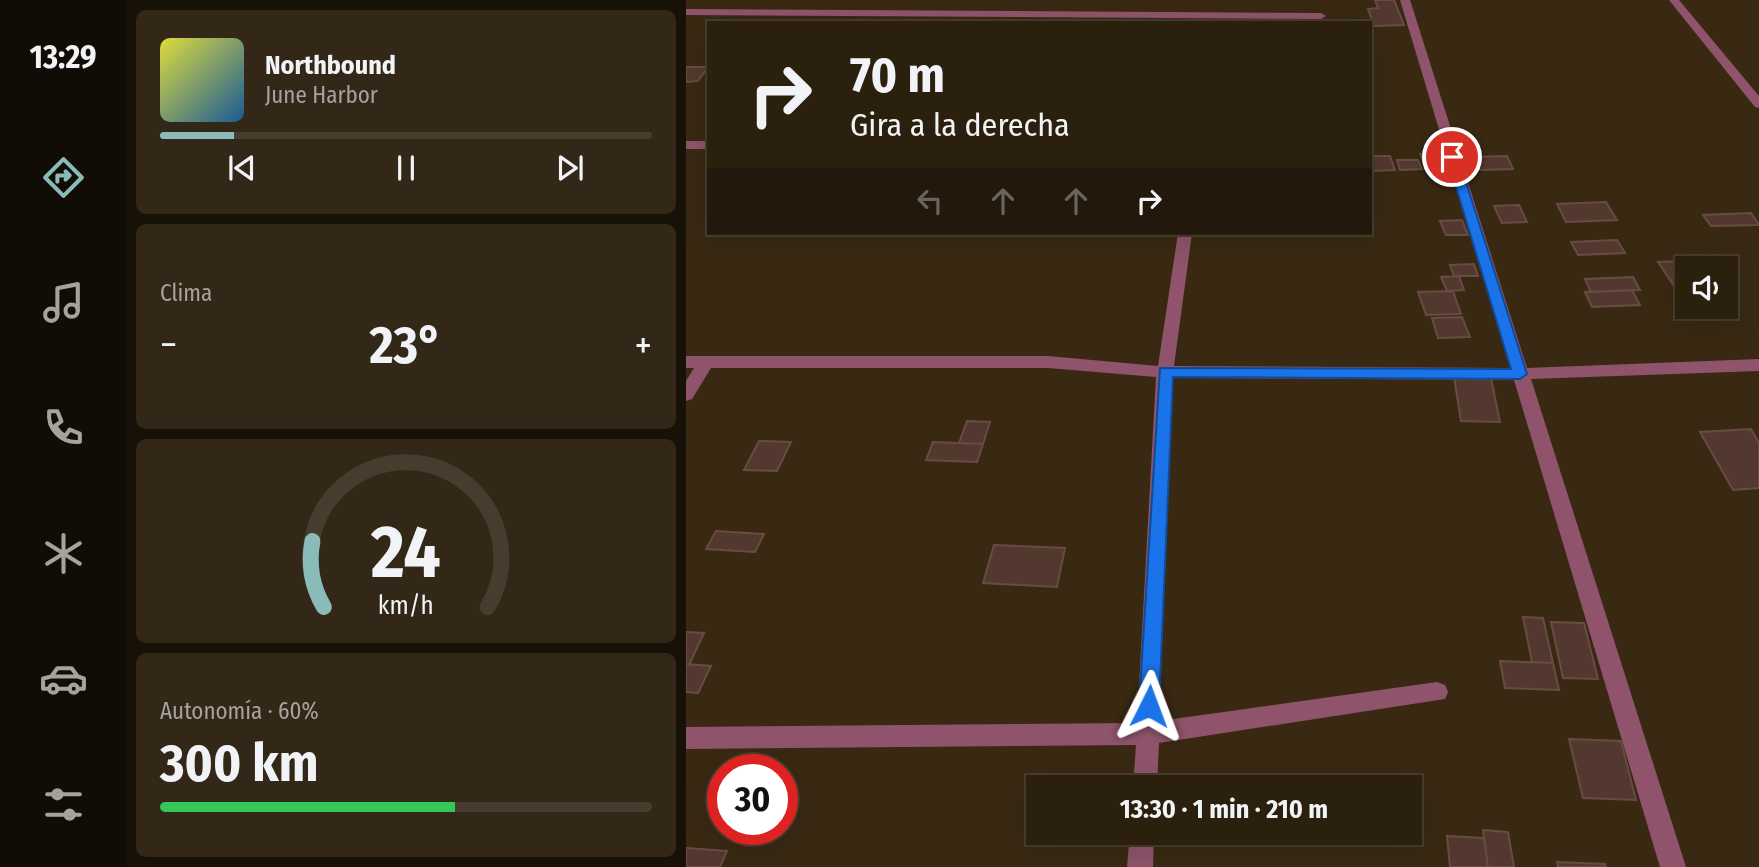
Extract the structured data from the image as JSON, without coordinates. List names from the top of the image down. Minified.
{"page":{"tabs":"13:29","turn":["70 m","Gira a la derecha"],"song":["Northbound","June Harbor"],"tile":["Clima",["Autonomía · 60%","300 km"]],"heat":["−","23°","+"],"limit":"30","trip":"13:30 · 1 min · 210 m","gauge":["24","km/h"]}}
